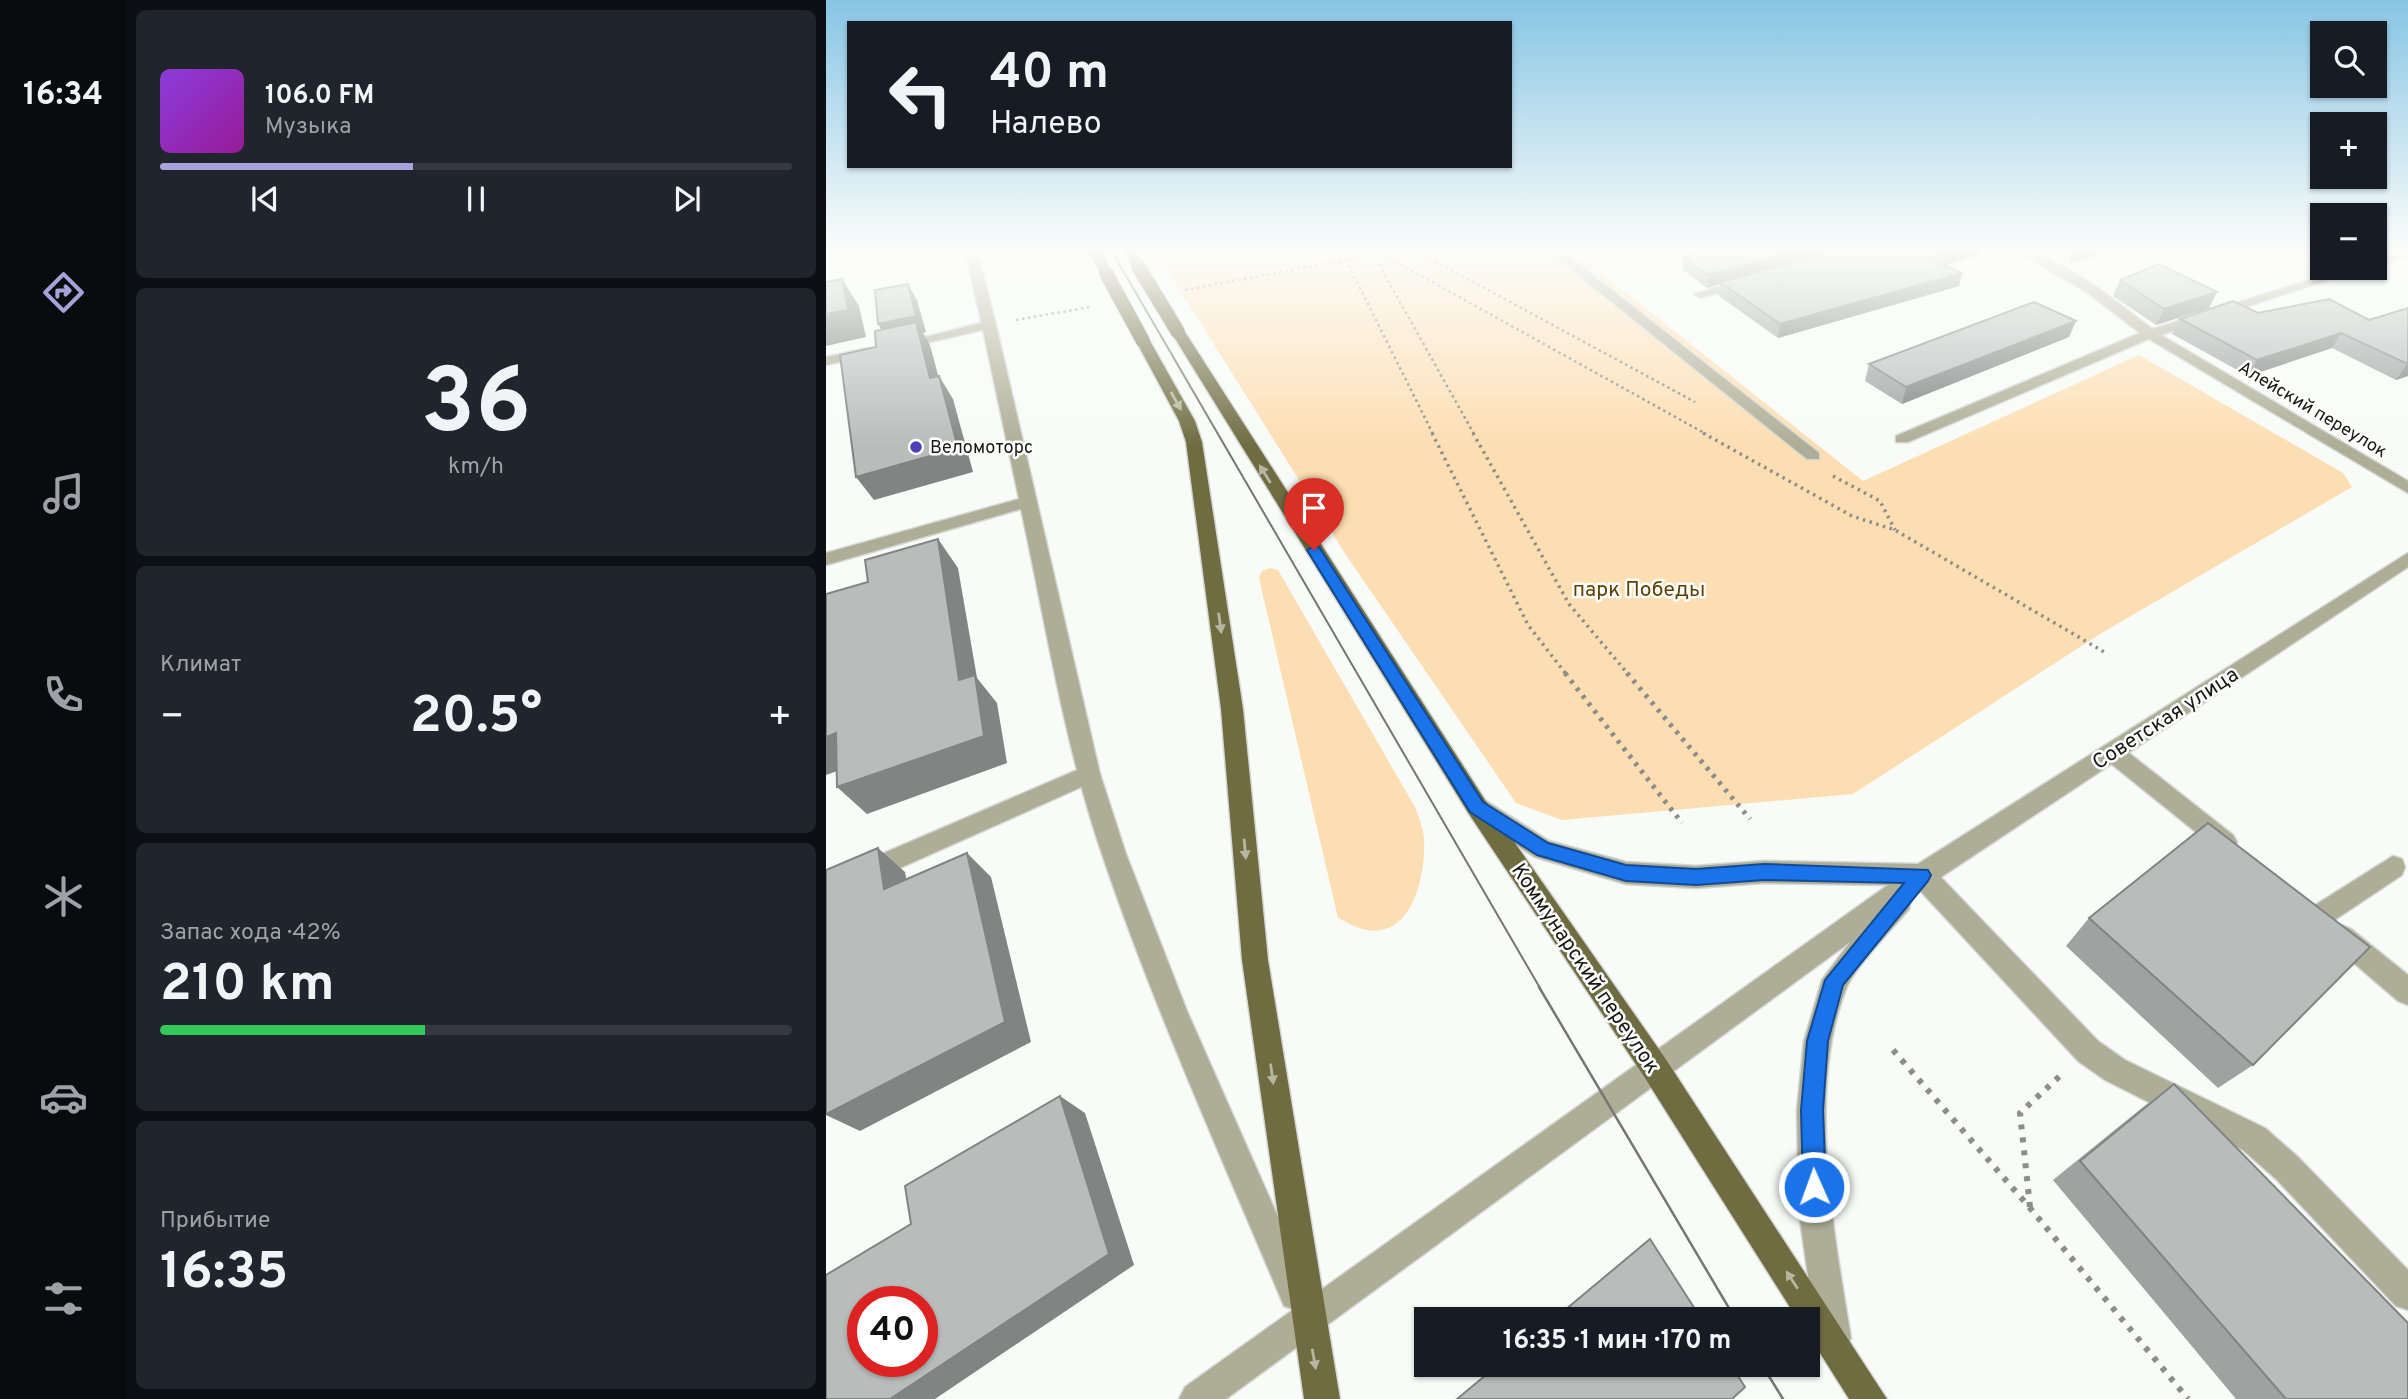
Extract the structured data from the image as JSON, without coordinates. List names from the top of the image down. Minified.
{"streets":{"main road":["Коммунарский переулок"],"street":["Алейский переулок","Советская улица"]},"parks":["парк Победы"],"places":["Веломоторс"],"page":{"tabs":"16:34","map_buttons":["+","−"],"turn":["40 m","Налево"],"song":["106.0 FM","Музыка"],"tile":[["36","km/h"],"Климат",["Запас хода · 42%","210 km"],["Прибытие","16:35"]],"heat":["−","20.5°","+"],"limit":"40","trip":"16:35 · 1 мин · 170 m"}}
